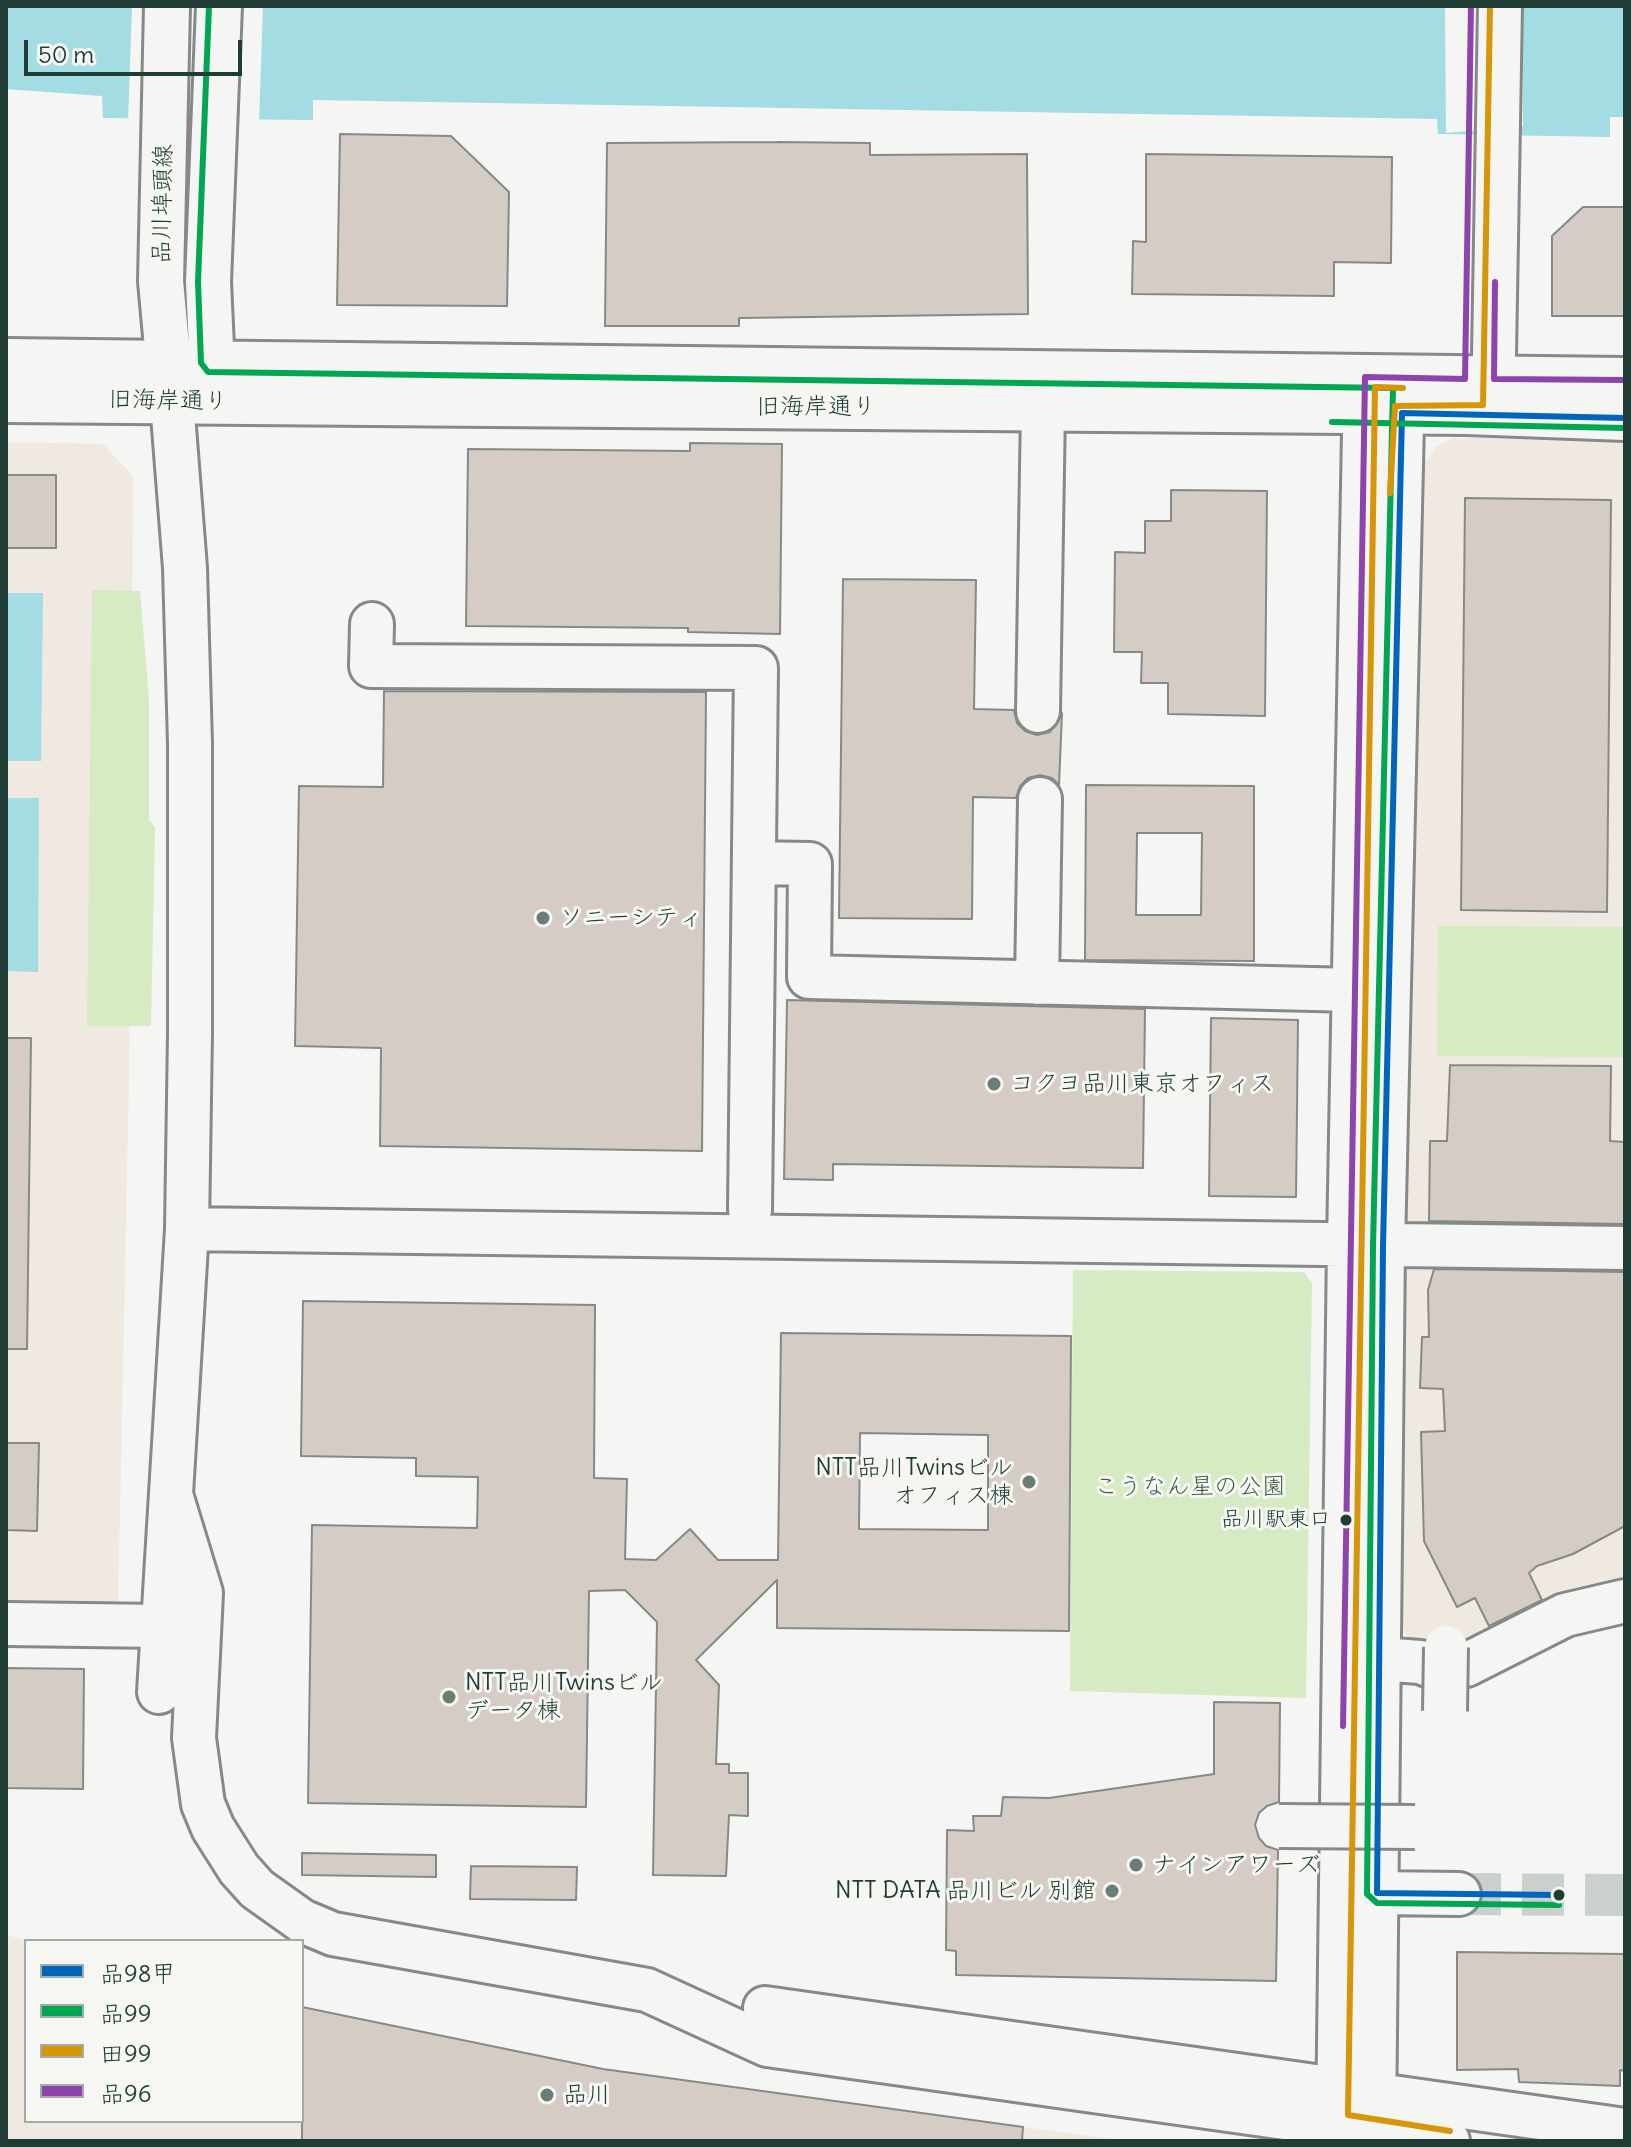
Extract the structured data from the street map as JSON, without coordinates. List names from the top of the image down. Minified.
{"streets":{"main road":["品川埠頭線","旧海岸通り"]},"crossings":[["品川埠頭線","旧海岸通り"]],"parks":["こうなん星の公園"],"places":["ソニーシティ","コクヨ品川東京オフィス","NTT品川Twinsビル オフィス棟","品川駅東口","NTT品川Twinsビル データ棟","ナインアワーズ","NTT DATA 品川ビル 別館","品川"],"lines":["transit line 品99","transit line 田99","transit line 品96","transit line 品98甲"],"legend":["品98甲","品99","田99","品96"],"scale_bar":"50 m"}
